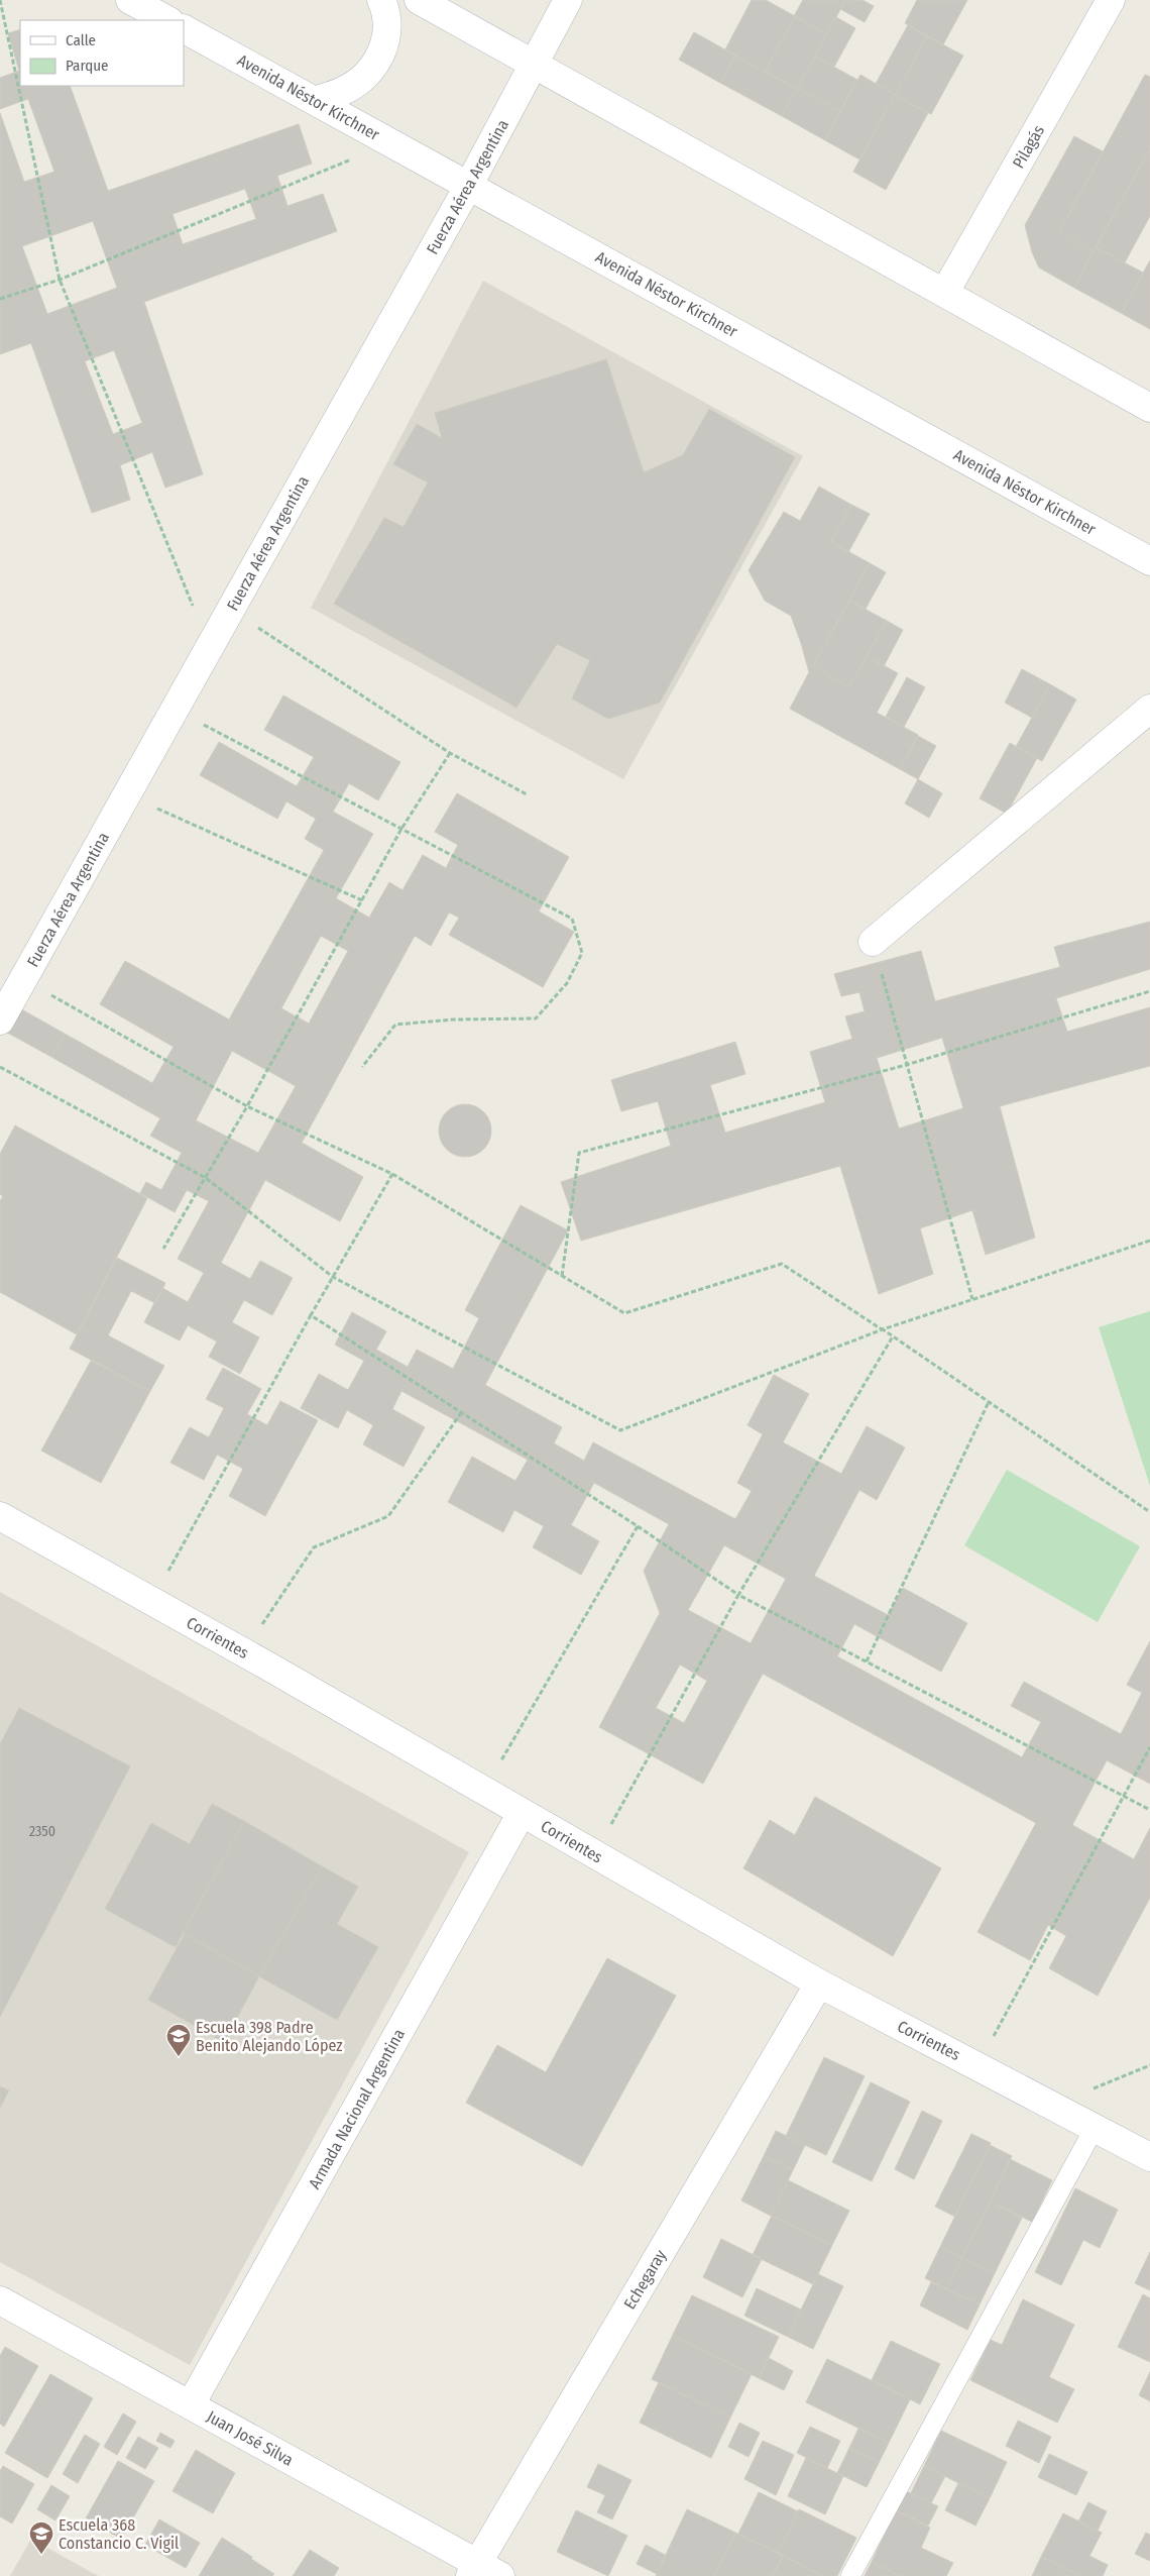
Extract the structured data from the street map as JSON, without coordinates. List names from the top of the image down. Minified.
{"streets":{"street":["Avenida Néstor Kirchner","Pilagás","Fuerza Aérea Argentina","Corrientes","Armada Nacional Argentina","Echegaray","Juan José Silva"]},"crossings":[["Avenida Néstor Kirchner","Fuerza Aérea Argentina"],["Corrientes","Armada Nacional Argentina"],["Corrientes","Echegaray"],["Armada Nacional Argentina","Juan José Silva"],["Echegaray","Juan José Silva"]],"places":{"school or university":["Escuela 398 Padre Benito Alejando López","Escuela 368 Constancio C. Vigil"]},"house_numbers":["2350"],"legend":["Calle","Parque"]}
